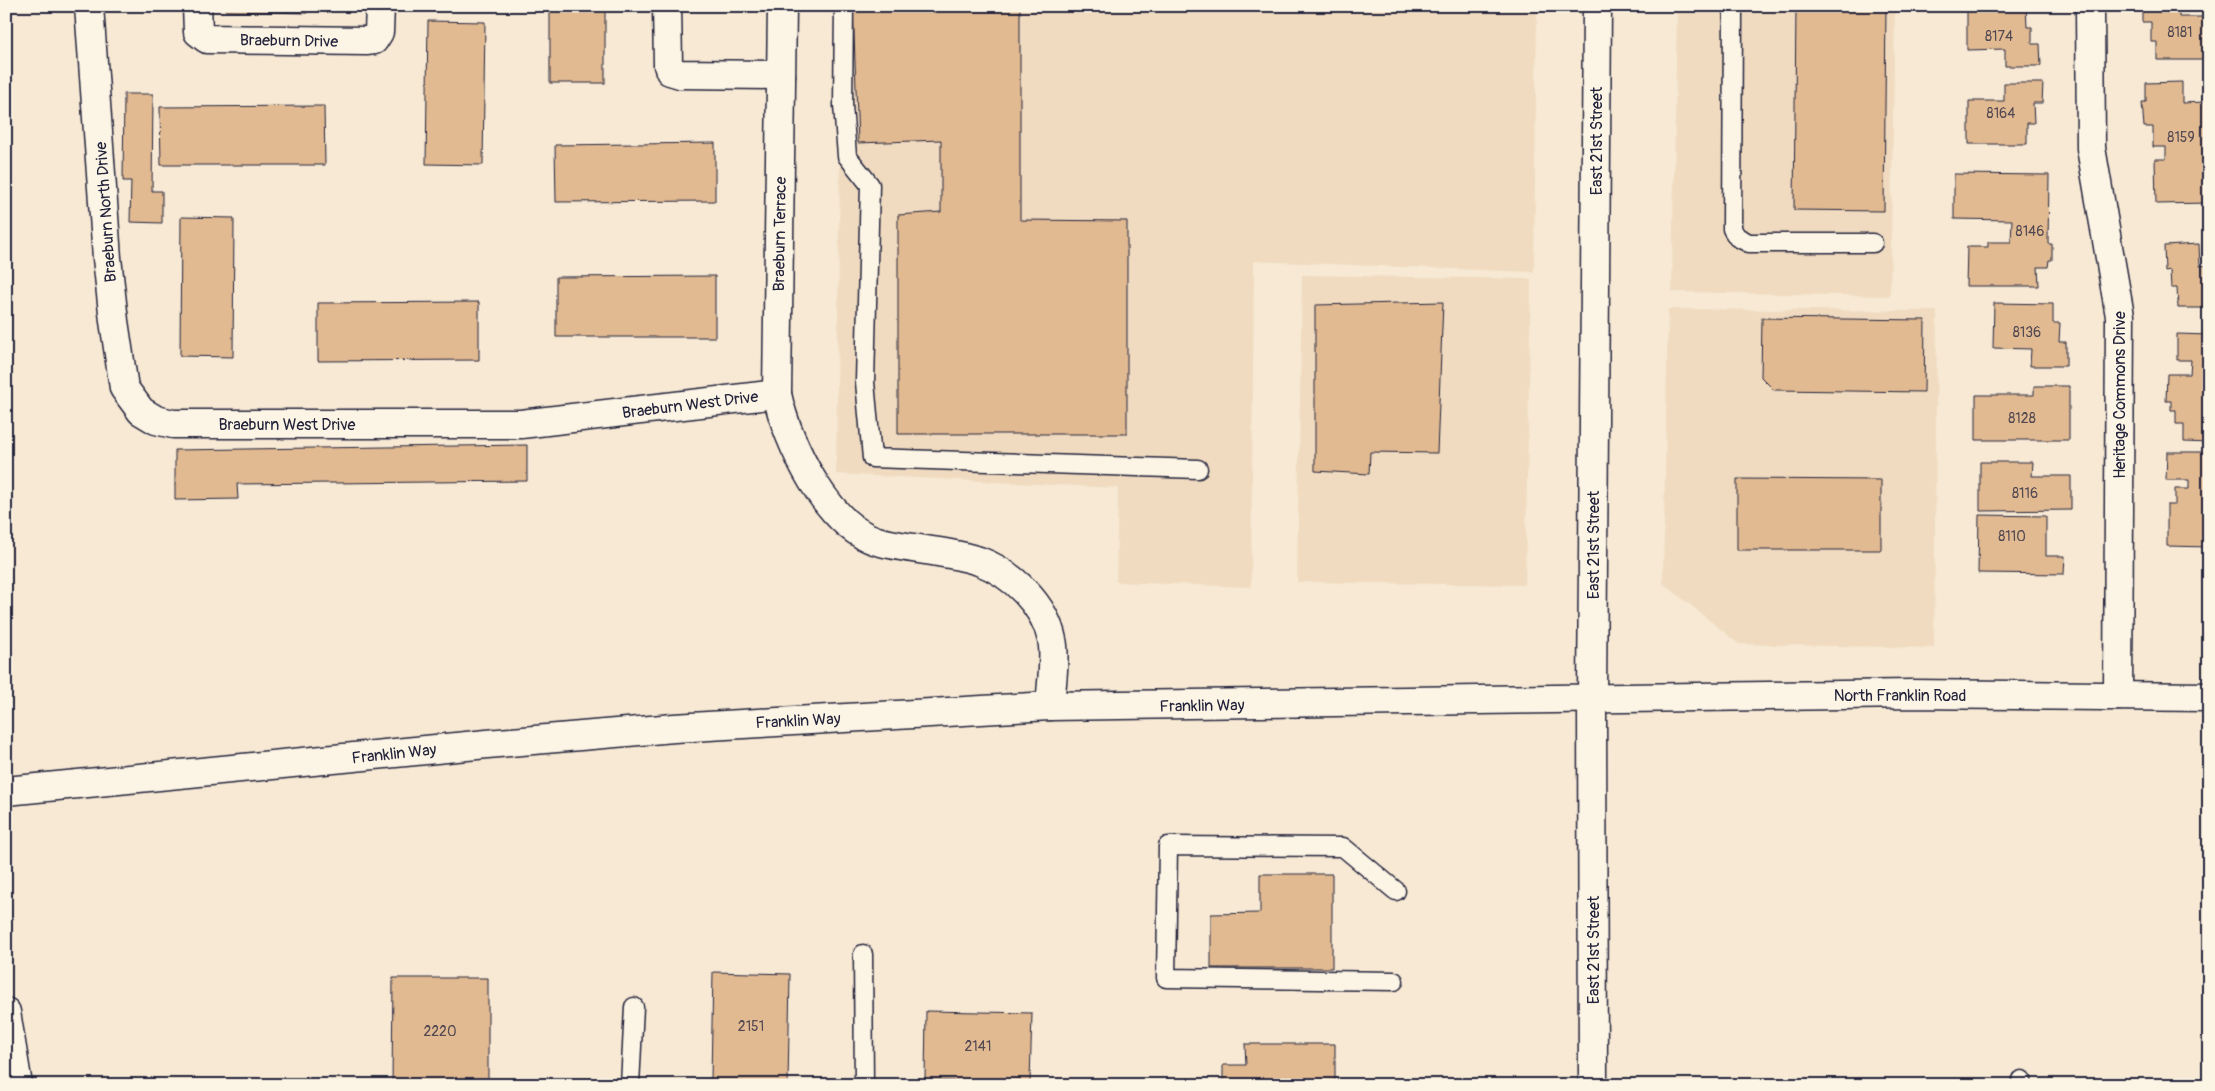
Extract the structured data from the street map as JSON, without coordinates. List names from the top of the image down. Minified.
{"streets":{"main road":["Braeburn Drive","East 21st Street","Braeburn North Drive","Braeburn Terrace","Heritage Commons Drive","Braeburn West Drive","North Franklin Road","Franklin Way"]},"crossings":[["East 21st Street","North Franklin Road"],["East 21st Street","Franklin Way"],["Braeburn North Drive","Braeburn West Drive"],["Braeburn Terrace","Braeburn West Drive"],["Heritage Commons Drive","North Franklin Road"],["Braeburn West Drive","Franklin Way"],["North Franklin Road","Franklin Way"]],"house_numbers":["8181","8174","8164","8159","8146","8136","8128","8116","8110","2151","2220","2141"]}
